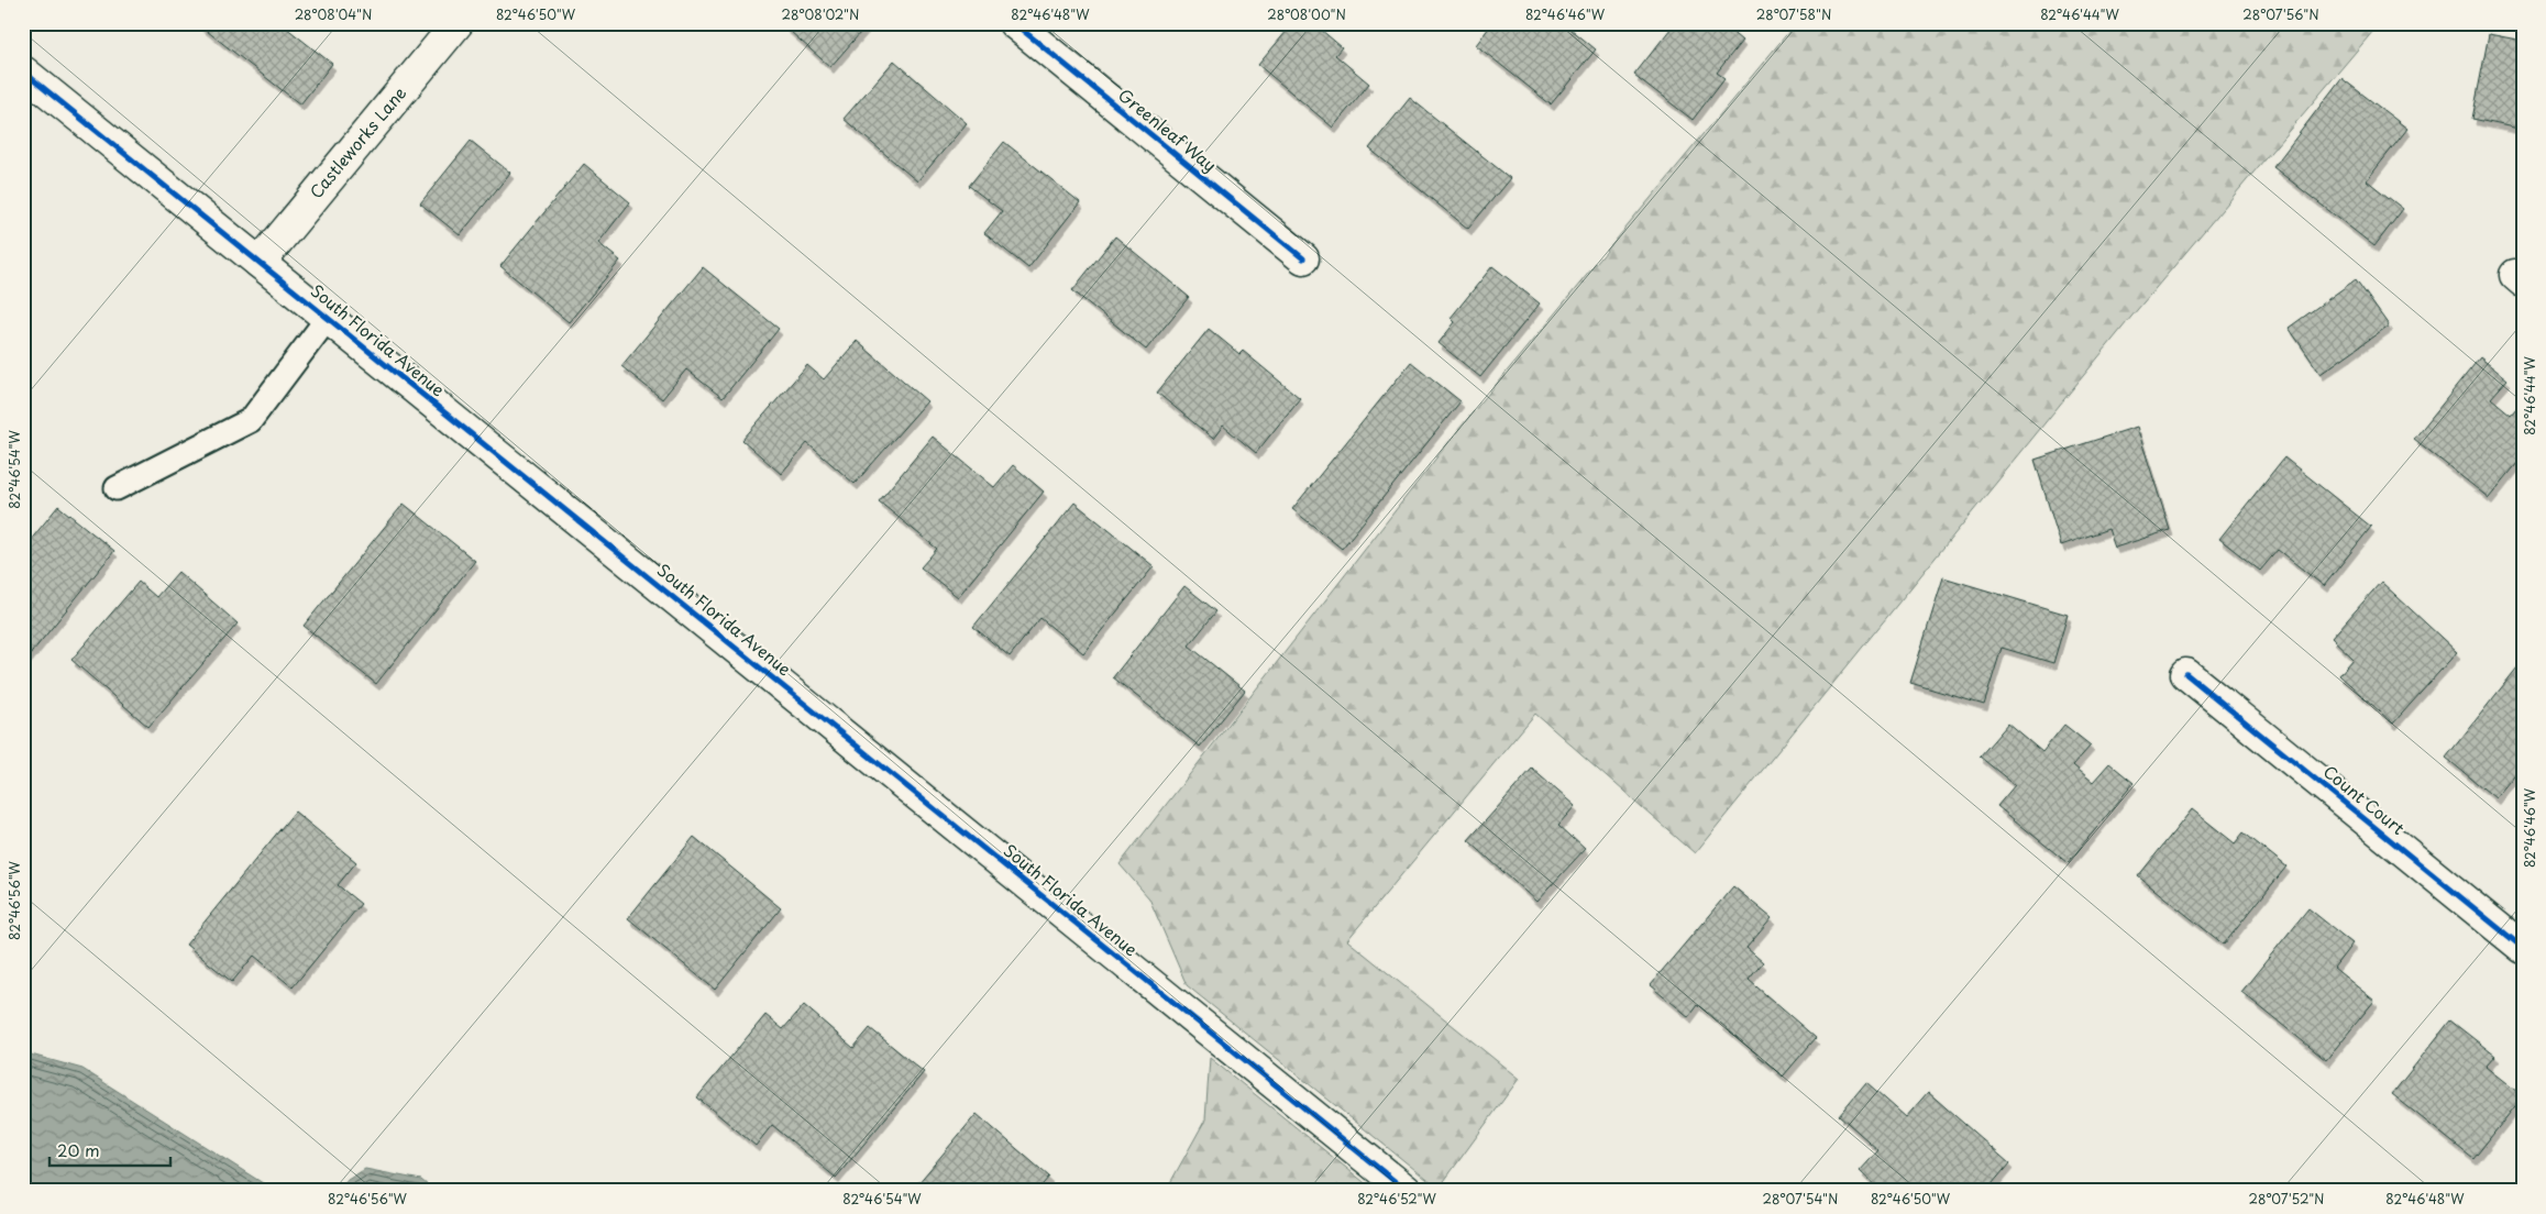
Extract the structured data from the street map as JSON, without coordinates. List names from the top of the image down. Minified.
{"streets":{"street":["Greenleaf Way","Castleworks Lane","South Florida Avenue","Count Court"]},"crossings":[["Castleworks Lane","South Florida Avenue"]],"scale_bar":"20 m","coordinates":["28°08'04\"N","82°46'50\"W","28°08'02\"N","82°46'48\"W","28°08'00\"N","82°46'46\"W","28°07'58\"N","82°46'44\"W","28°07'56\"N","82°46'54\"W","82°46'56\"W","82°46'52\"W","28°07'54\"N","28°07'52\"N"]}
